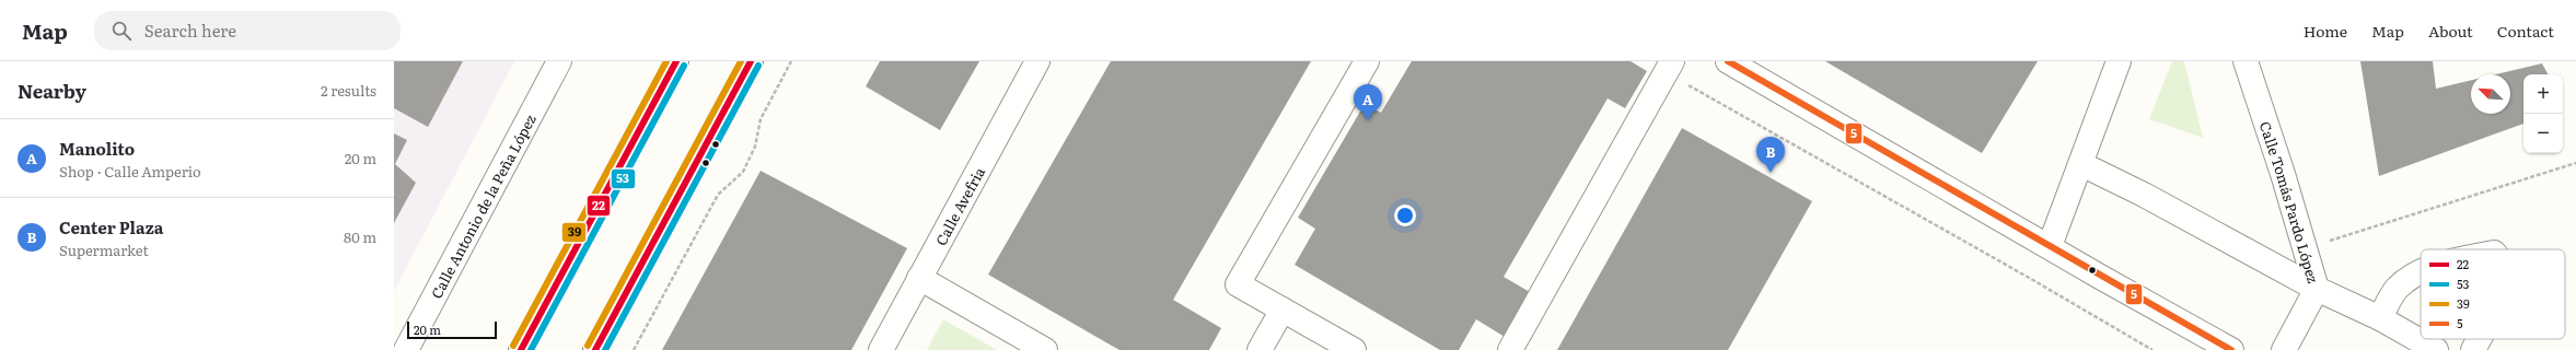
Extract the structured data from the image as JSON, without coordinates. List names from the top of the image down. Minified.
{"streets":{"street":["Calle Tomás Pardo López","Calle Antonio de la Peña López","Calle Avefria"]},"lines":["transit line 22","transit line 39","transit line 5","transit line 53"],"legend":["22","53","39","5"],"scale_bar":"20 m","north":"top left","page":{"header":"Map","search":"Search here","nav":["Home","Map","About","Contact"],"heading":["Nearby","2 results"],"map_buttons":["+","−"],"pins":["A","B"],"list":[{"mark":"A","name":"Manolito","note":"Shop · Calle Amperio","value":"20 m"},{"mark":"B","name":"Center Plaza","note":"Supermarket","value":"80 m"}],"scale":"20 m"}}
